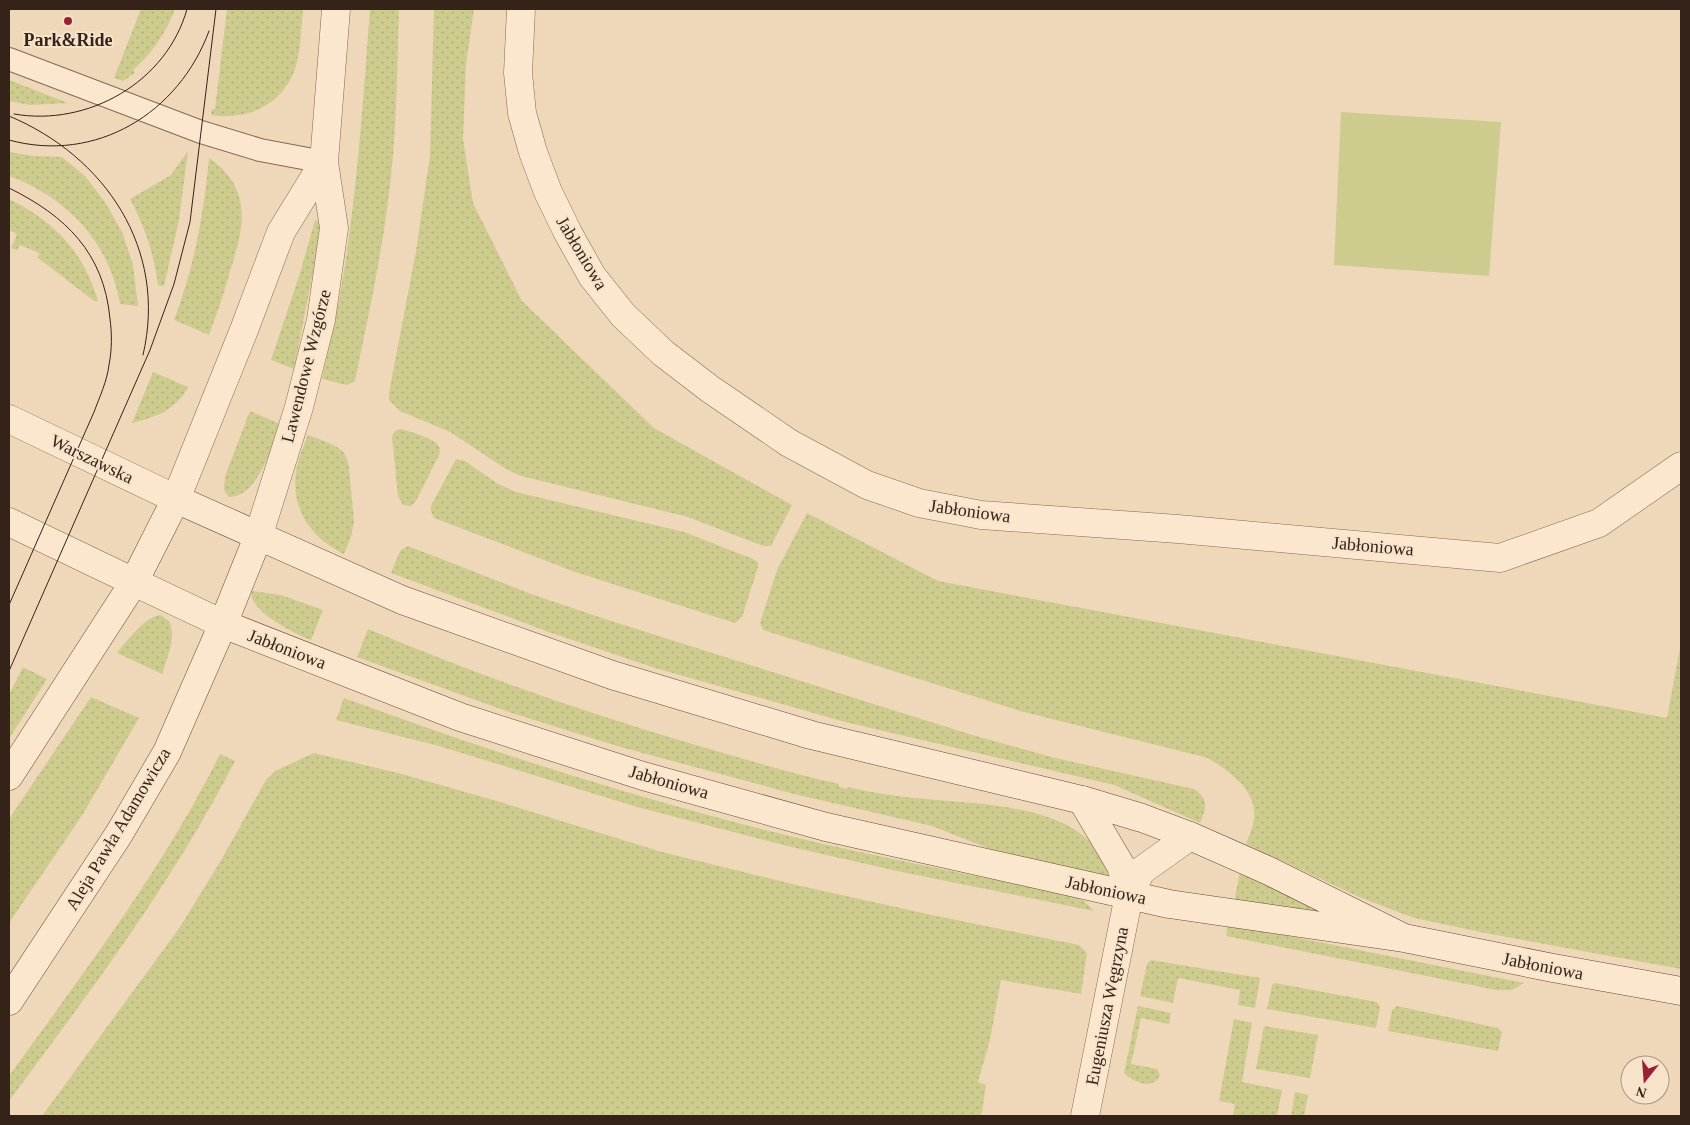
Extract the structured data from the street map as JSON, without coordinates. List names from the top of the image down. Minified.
{"streets":{"main road":["Jabłoniowa","Lawendowe Wzgórze","Warszawska","Aleja Pawła Adamowicza","Eugeniusza Węgrzyna"]},"crossings":[["Jabłoniowa","Lawendowe Wzgórze"],["Jabłoniowa","Warszawska"],["Jabłoniowa","Aleja Pawła Adamowicza"],["Jabłoniowa","Eugeniusza Węgrzyna"],["Lawendowe Wzgórze","Warszawska"],["Lawendowe Wzgórze","Aleja Pawła Adamowicza"]],"places":["Park&Ride"],"north":"bottom"}
